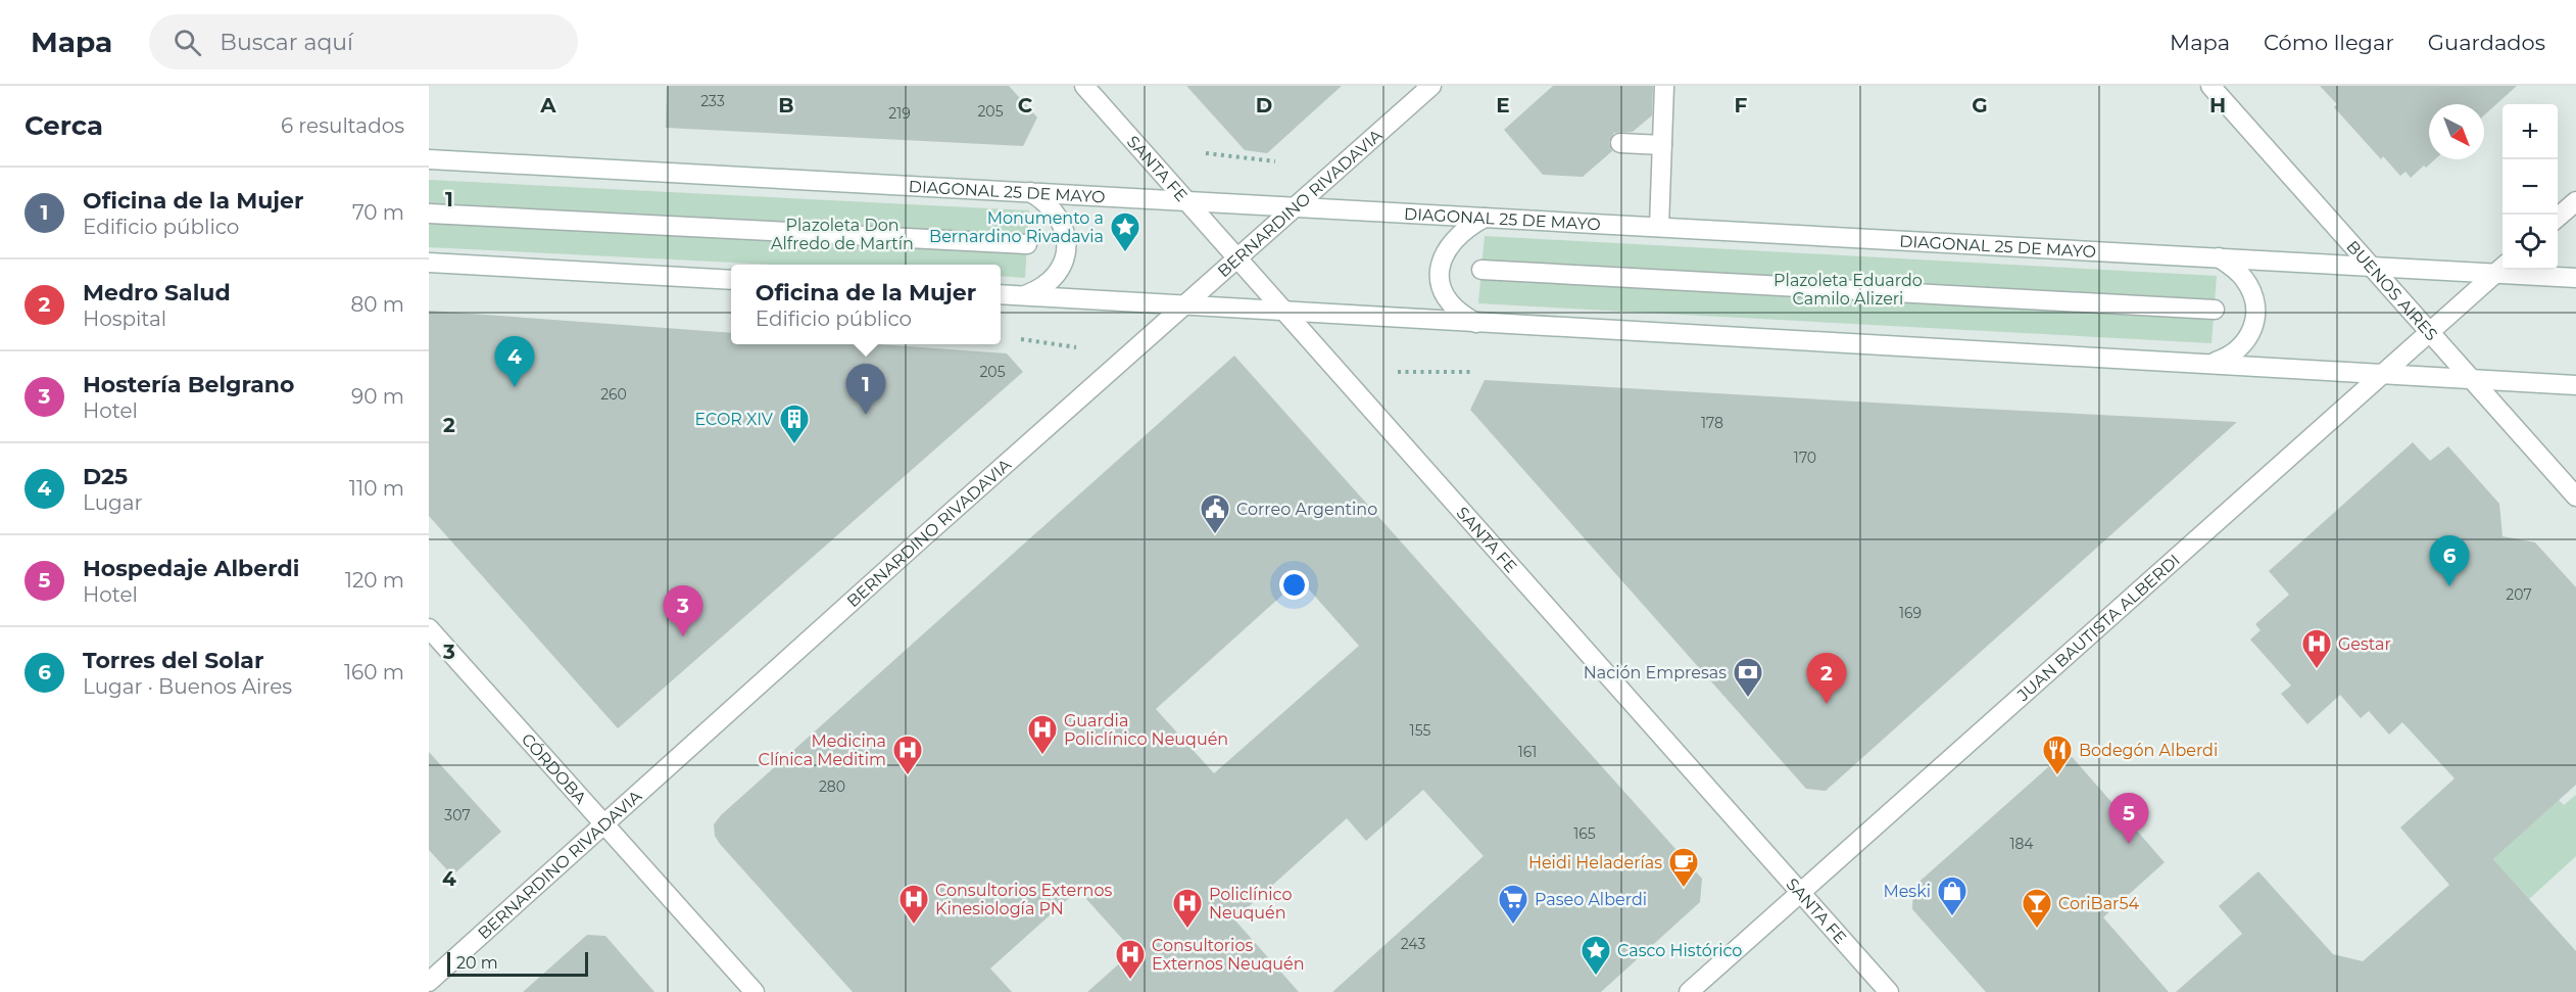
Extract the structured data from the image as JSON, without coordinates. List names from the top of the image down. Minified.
{"streets":{"street":["SANTA FE","DIAGONAL 25 DE MAYO","BERNARDINO RIVADAVIA","BUENOS AIRES","JUAN BAUTISTA ALBERDI","CÓRDOBA"]},"crossings":[["SANTA FE","DIAGONAL 25 DE MAYO"],["SANTA FE","BERNARDINO RIVADAVIA"],["SANTA FE","JUAN BAUTISTA ALBERDI"],["DIAGONAL 25 DE MAYO","BERNARDINO RIVADAVIA"],["DIAGONAL 25 DE MAYO","BUENOS AIRES"],["DIAGONAL 25 DE MAYO","JUAN BAUTISTA ALBERDI"],["BERNARDINO RIVADAVIA","CÓRDOBA"],["BUENOS AIRES","JUAN BAUTISTA ALBERDI"]],"parks":["Plazoleta Don Alfredo de Martín","Plazoleta Eduardo Camilo Alizeri"],"places":{"place":["Monumento a Bernardino Rivadavia","Casco Histórico"],"building":["ECOR XIV"],"public building":["Correo Argentino"],"hospital":["Gestar","Guardia Policlínico Neuquén","Medicina Clínica Meditim","Consultorios Externos Kinesiología PN","Policlínico Neuquén","Consultorios Externos Neuquén"],"bank":["Nación Empresas"],"restaurant":["Bodegón Alberdi"],"cafe":["Heidi Heladerías"],"shop":["Meski"],"supermarket":["Paseo Alberdi"],"bar":["CoriBar54"]},"house_numbers":["233","205","219","205","260","178","170","207","169","155","161","280","307","165","184","243"],"scale_bar":"20 m","north":"bottom right","page":{"header":"Mapa","search":"Buscar aquí","nav":["Mapa","Cómo llegar","Guardados"],"heading":["Cerca","6 resultados"],"map_buttons":["+","−"],"list":[{"mark":"1","name":"Oficina de la Mujer","note":"Edificio público","value":"70 m"},{"mark":"2","name":"Medro Salud","note":"Hospital","value":"80 m"},{"mark":"3","name":"Hostería Belgrano","note":"Hotel","value":"90 m"},{"mark":"4","name":"D25","note":"Lugar","value":"110 m"},{"mark":"5","name":"Hospedaje Alberdi","note":"Hotel","value":"120 m"},{"mark":"6","name":"Torres del Solar","note":"Lugar · Buenos Aires","value":"160 m"}],"popup":["Oficina de la Mujer","Edificio público"],"pins":["4","1","6","3","2","5"],"scale":"20 m"},"grid":{"columns":["A","B","C","D","E","F","G","H"],"rows":["1","2","3","4"]}}
